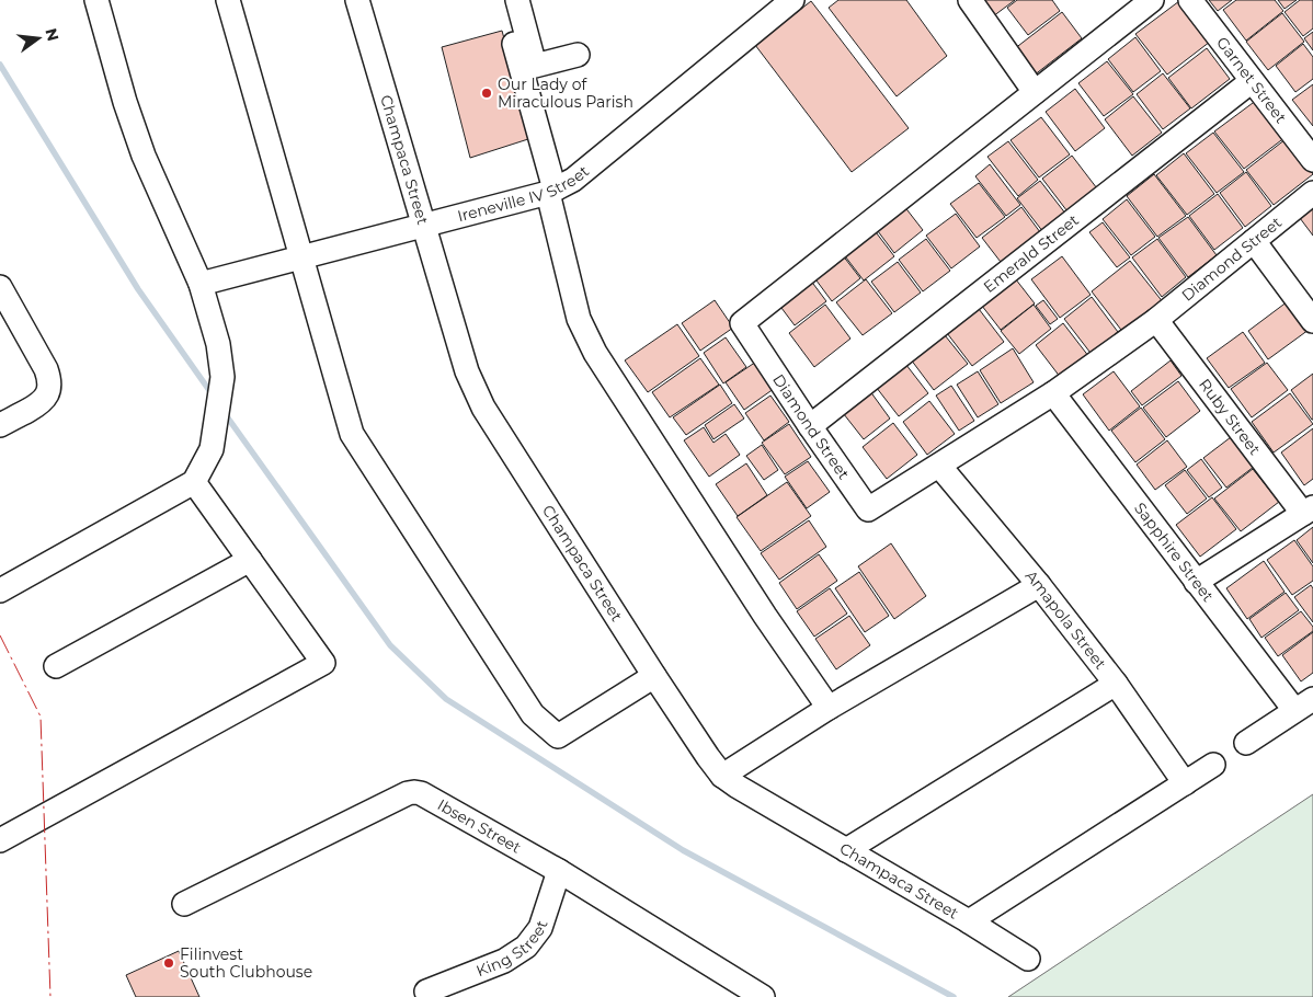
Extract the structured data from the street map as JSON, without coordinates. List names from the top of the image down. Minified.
{"streets":{"street":["Garnet Street","Champaca Street","Ireneville IV Street","Emerald Street","Diamond Street","Ruby Street","Sapphire Street","Amapola Street","Ibsen Street","King Street"]},"crossings":[["Garnet Street","Emerald Street"],["Champaca Street","Ireneville IV Street"],["Emerald Street","Diamond Street"],["Diamond Street","Ruby Street"],["Diamond Street","Sapphire Street"],["Diamond Street","Amapola Street"],["Ibsen Street","King Street"]],"places":["Our Lady of Miraculous Parish","Filinvest South Clubhouse"],"north":"right"}
